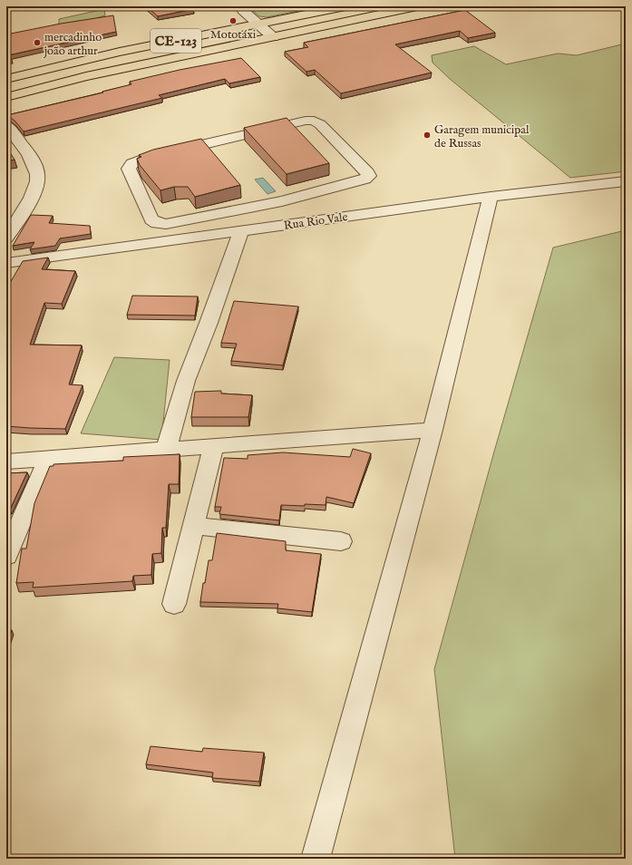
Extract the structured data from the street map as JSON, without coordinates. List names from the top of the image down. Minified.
{"streets":{"main road":["CE-123"],"street":["Rua Rio Vale"]},"places":["Mototáxi","mercadinho joão arthur","Garagem municipal de Russas"]}
